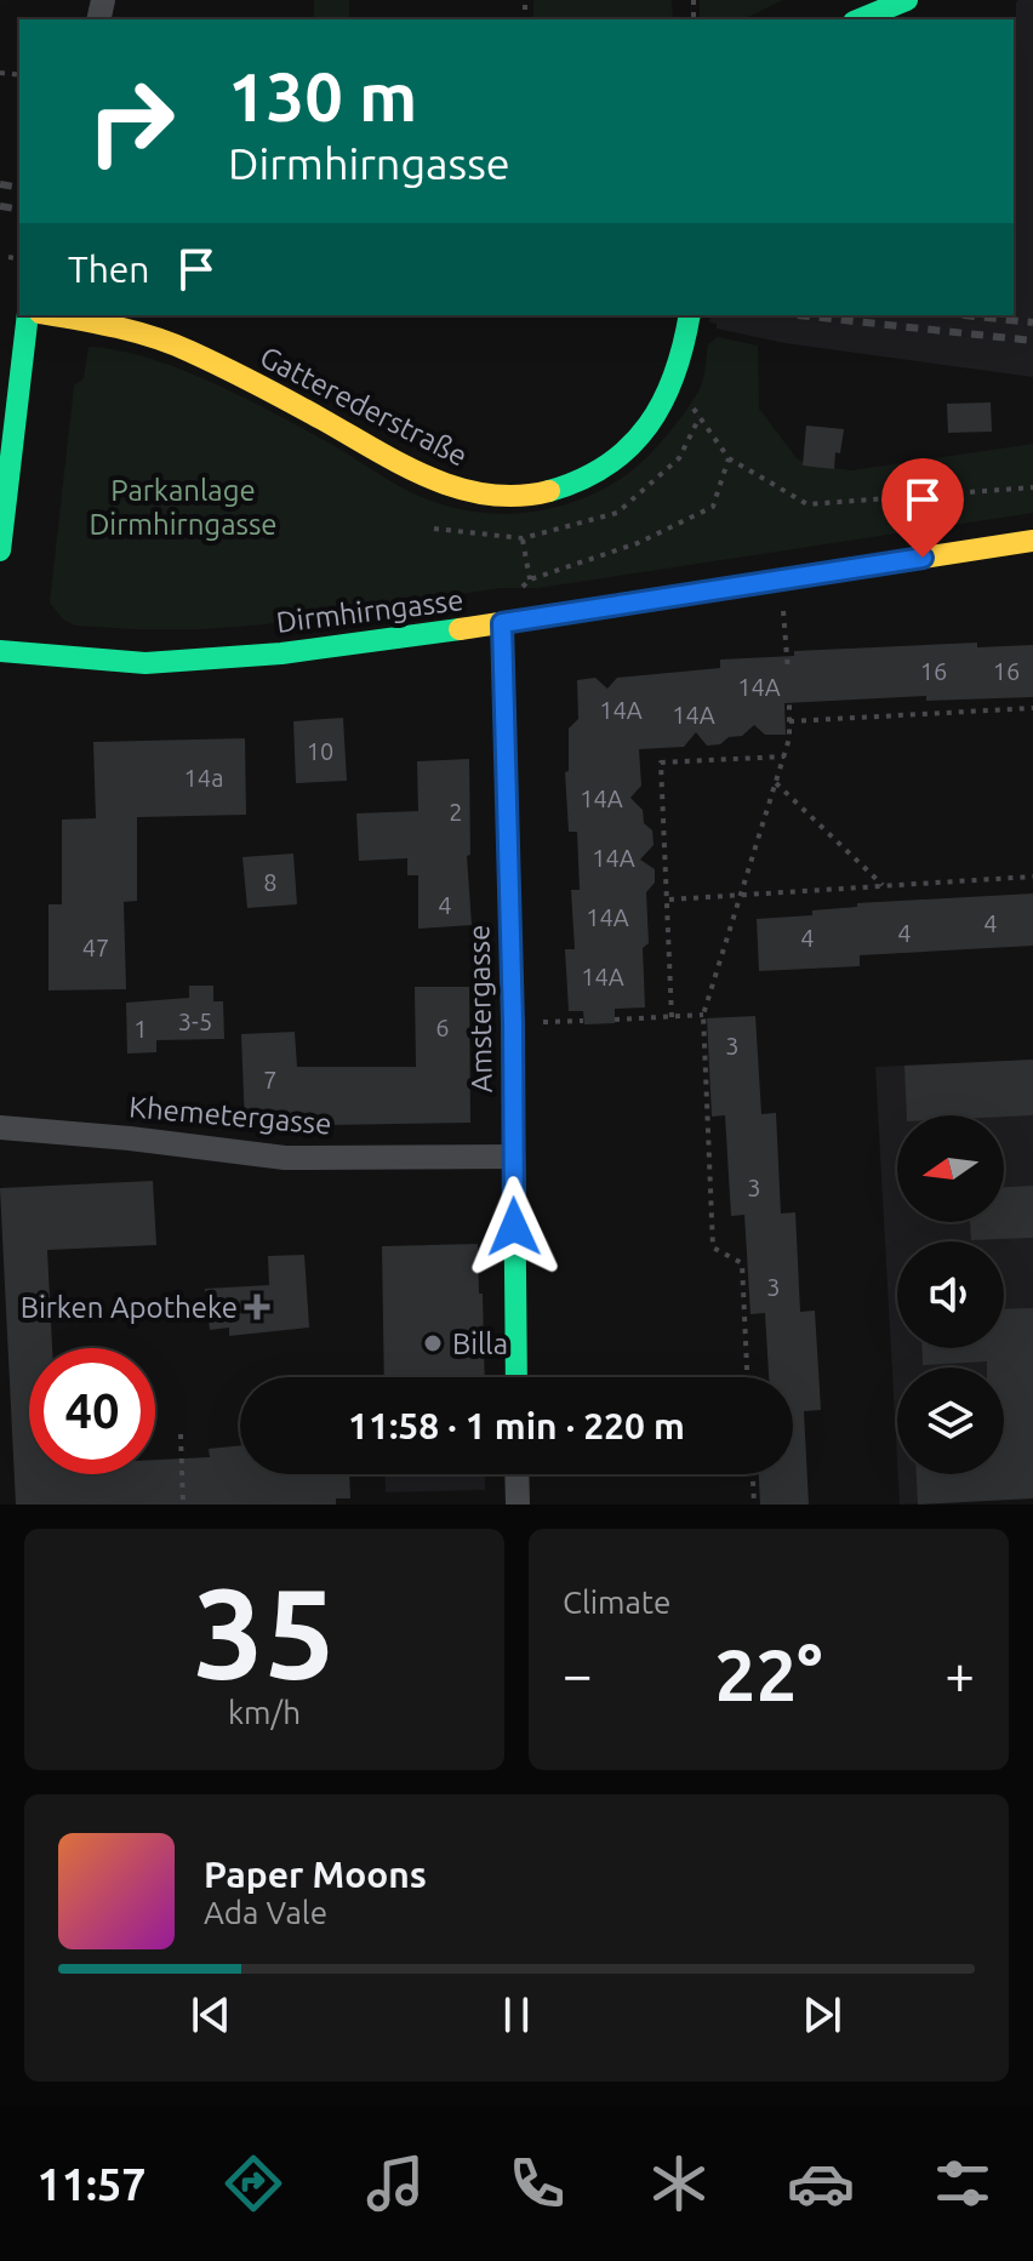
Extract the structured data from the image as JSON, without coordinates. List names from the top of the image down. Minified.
{"streets":{"street":["Gatterederstraße","Dirmhirngasse","Amstergasse","Khemetergasse"]},"crossings":[["Dirmhirngasse","Amstergasse"],["Amstergasse","Khemetergasse"]],"parks":["Parkanlage Dirmhirngasse"],"places":{"health":["Birken Apotheke"],"other":["Billa"]},"house_numbers":["16","16","14A","14A","14A","10","14a","14A","2","14A","8","4","14A","4","4","4","47","14A","3-5","6","1","3","7","3","3"],"north":"left","page":{"turn":["130 m","Dirmhirngasse"],"then":"Then","limit":"40","trip":"11:58 · 1 min · 220 m","tile":[["35","km/h"],"Climate"],"heat":["−","22°","+"],"song":["Paper Moons","Ada Vale"],"tabs":"11:57"}}
